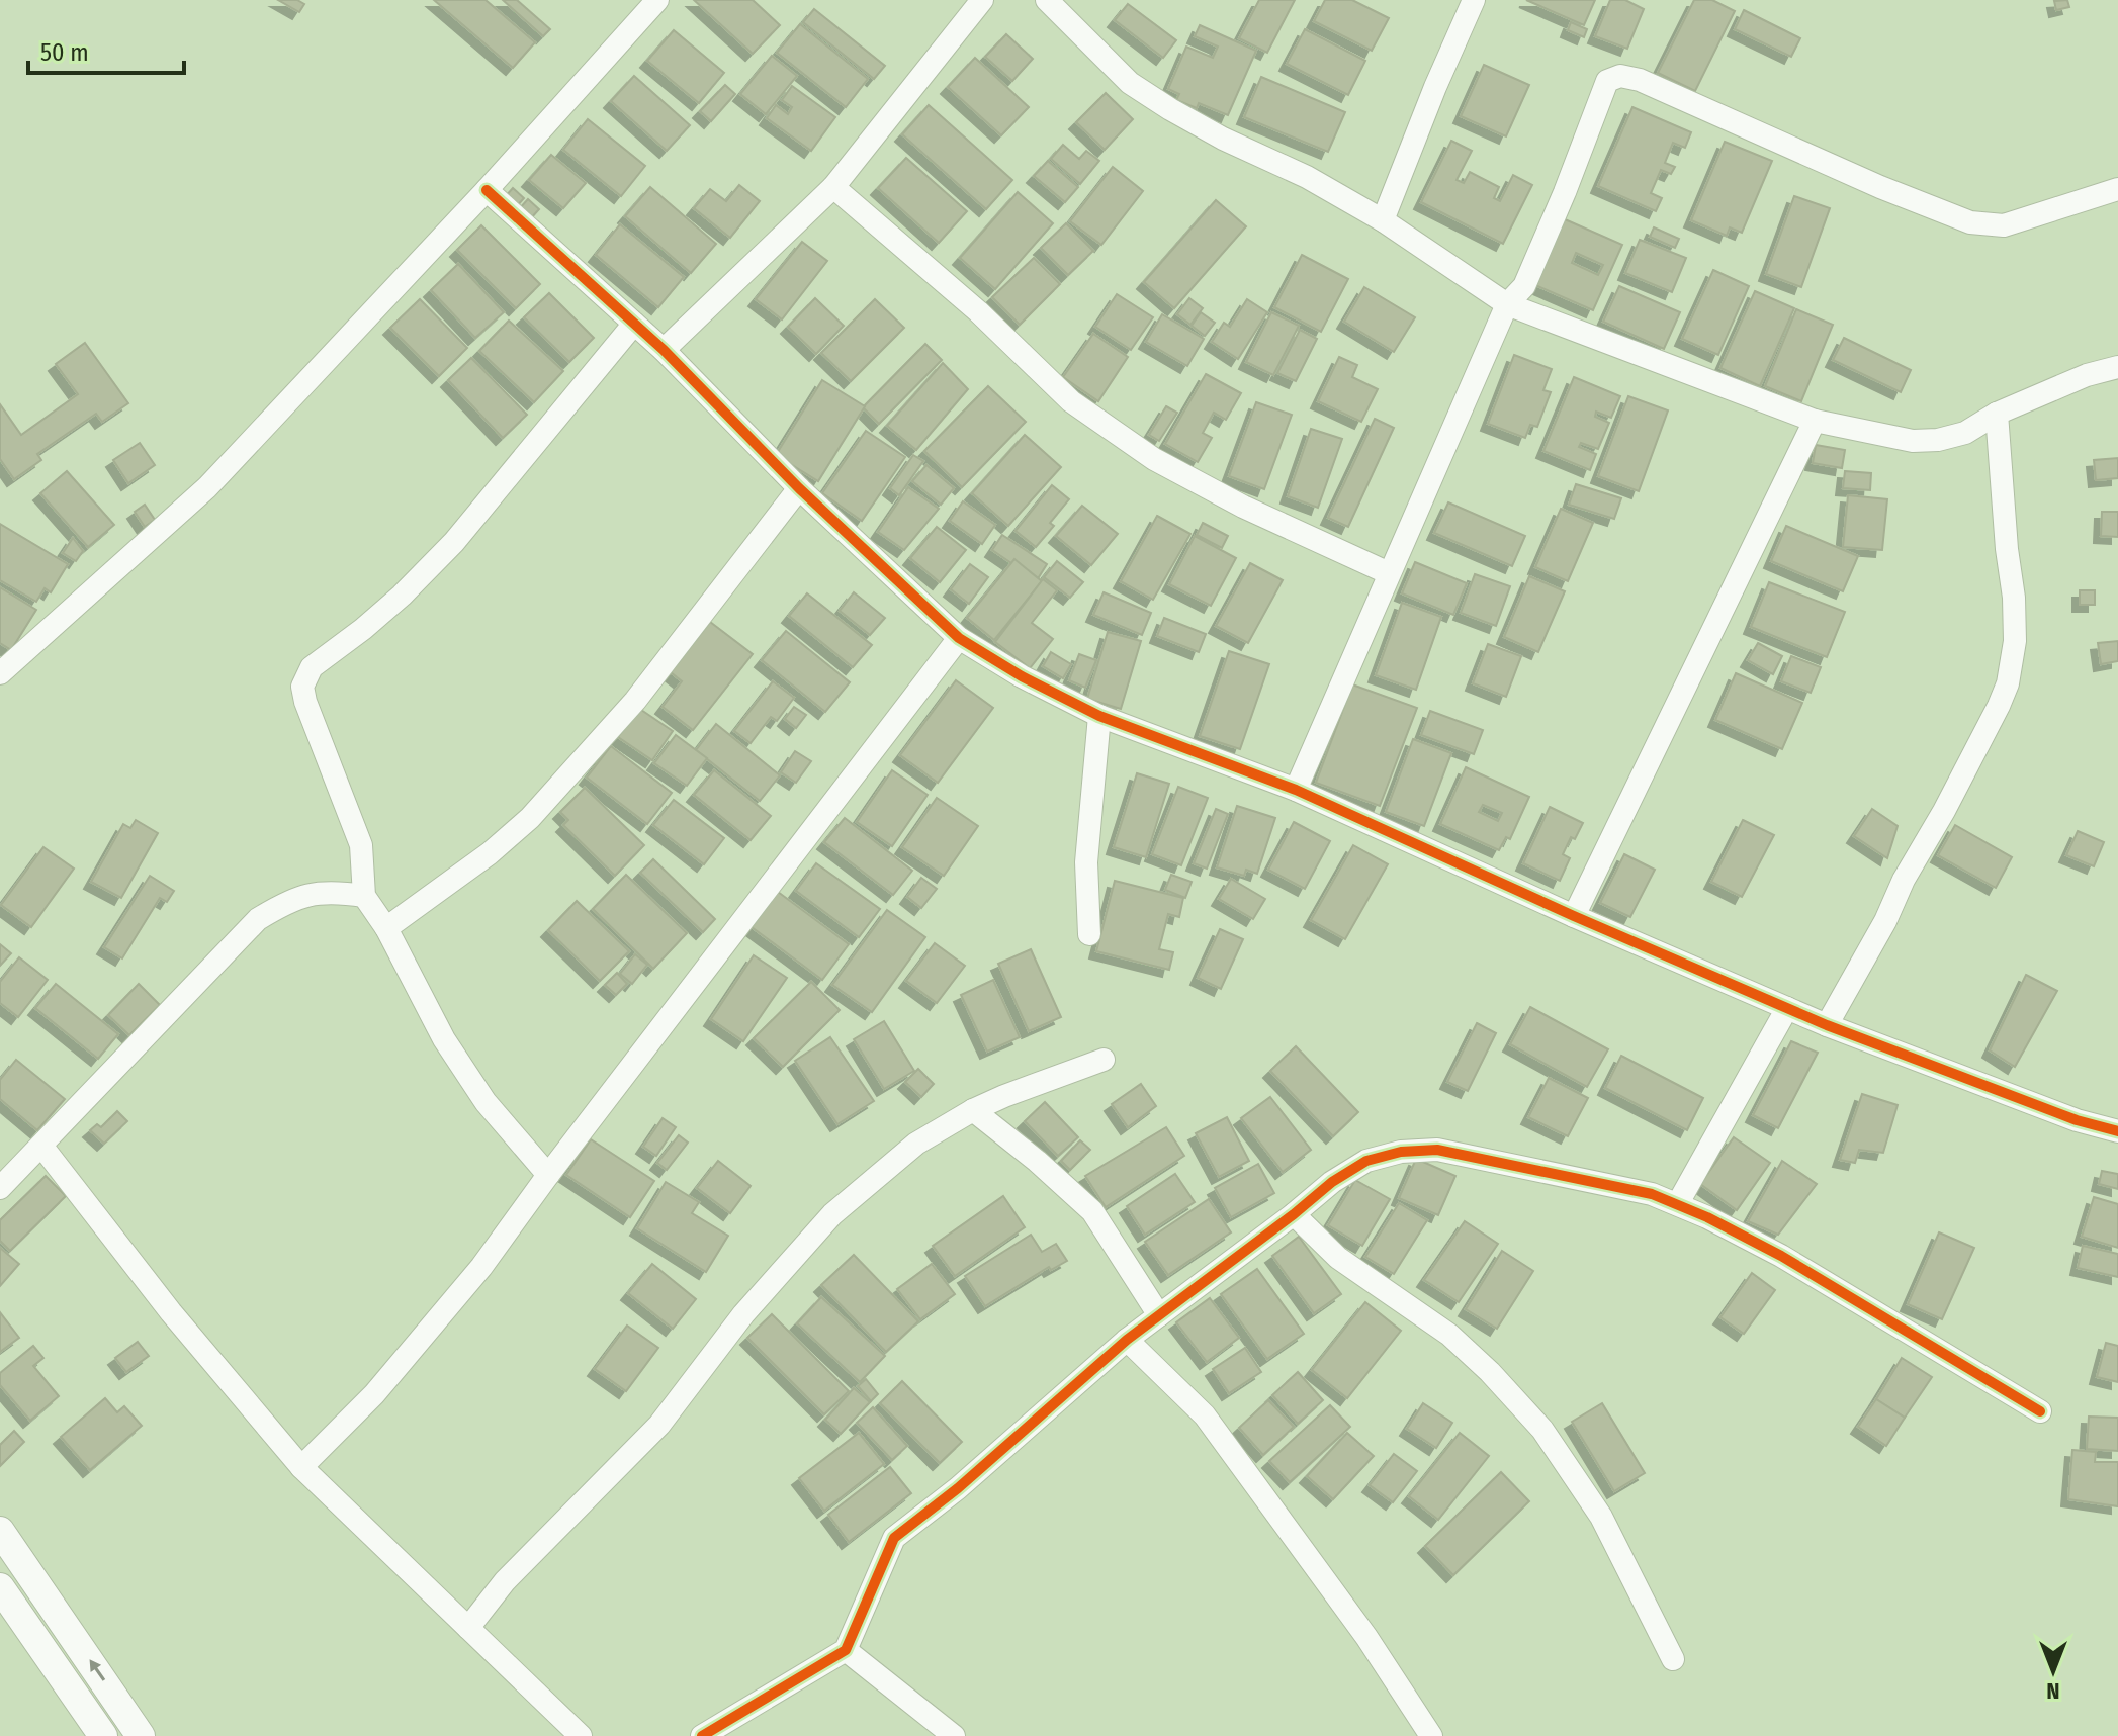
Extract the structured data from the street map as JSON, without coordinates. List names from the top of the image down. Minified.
{"scale_bar":"50 m","north":"bottom"}
